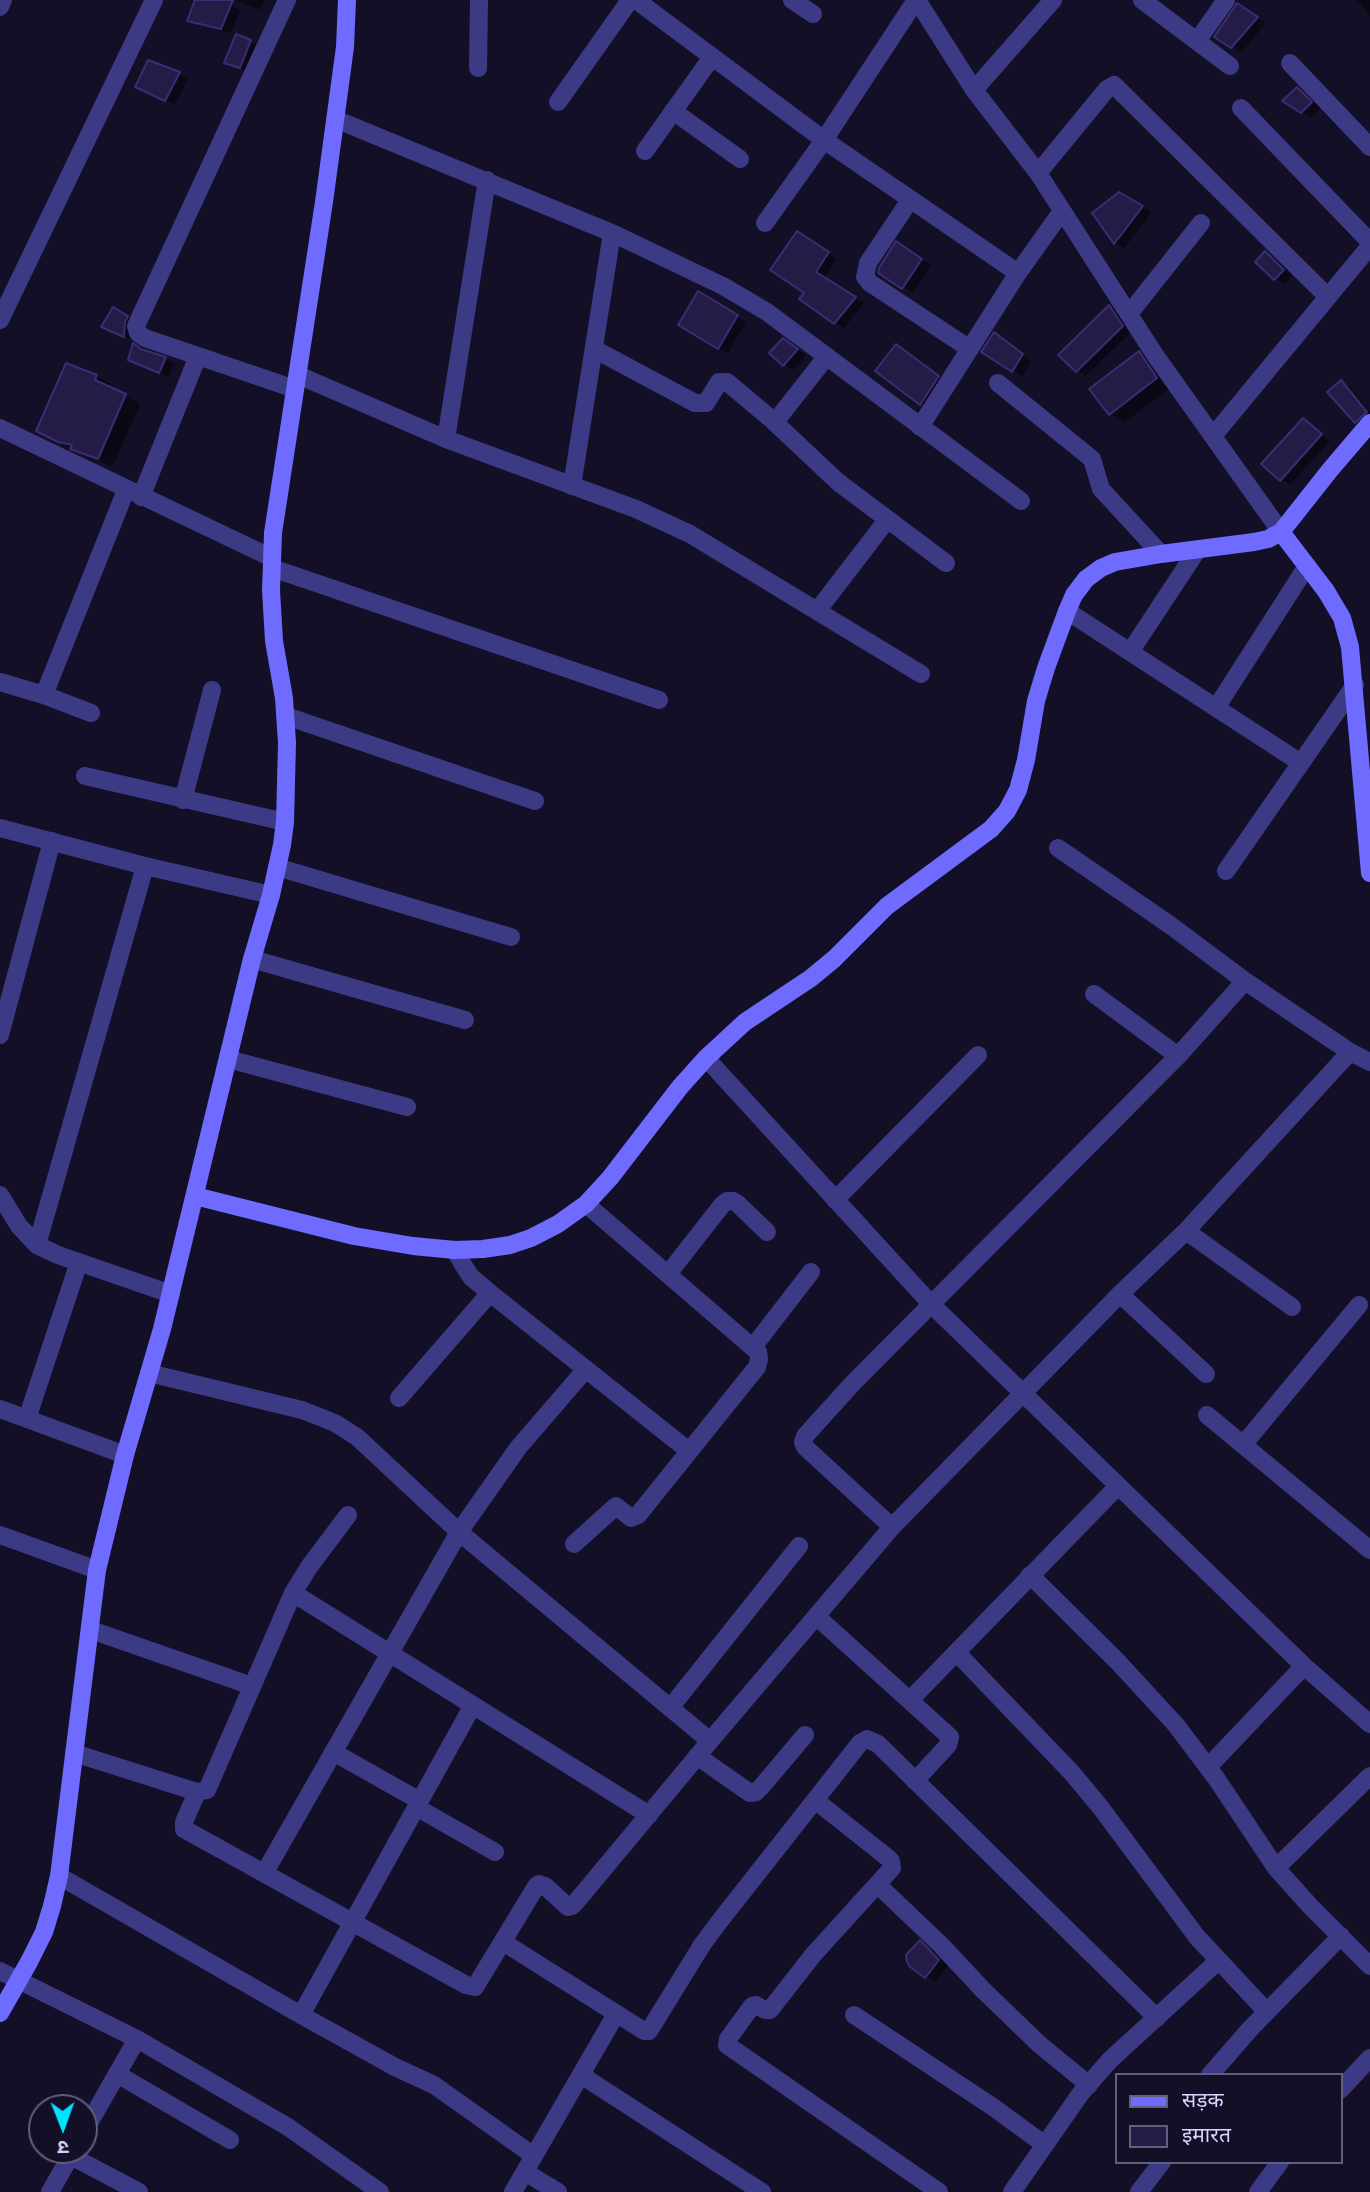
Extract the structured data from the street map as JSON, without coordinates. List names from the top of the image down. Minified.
{"legend":["सड़क","इमारत"],"north":"bottom"}
